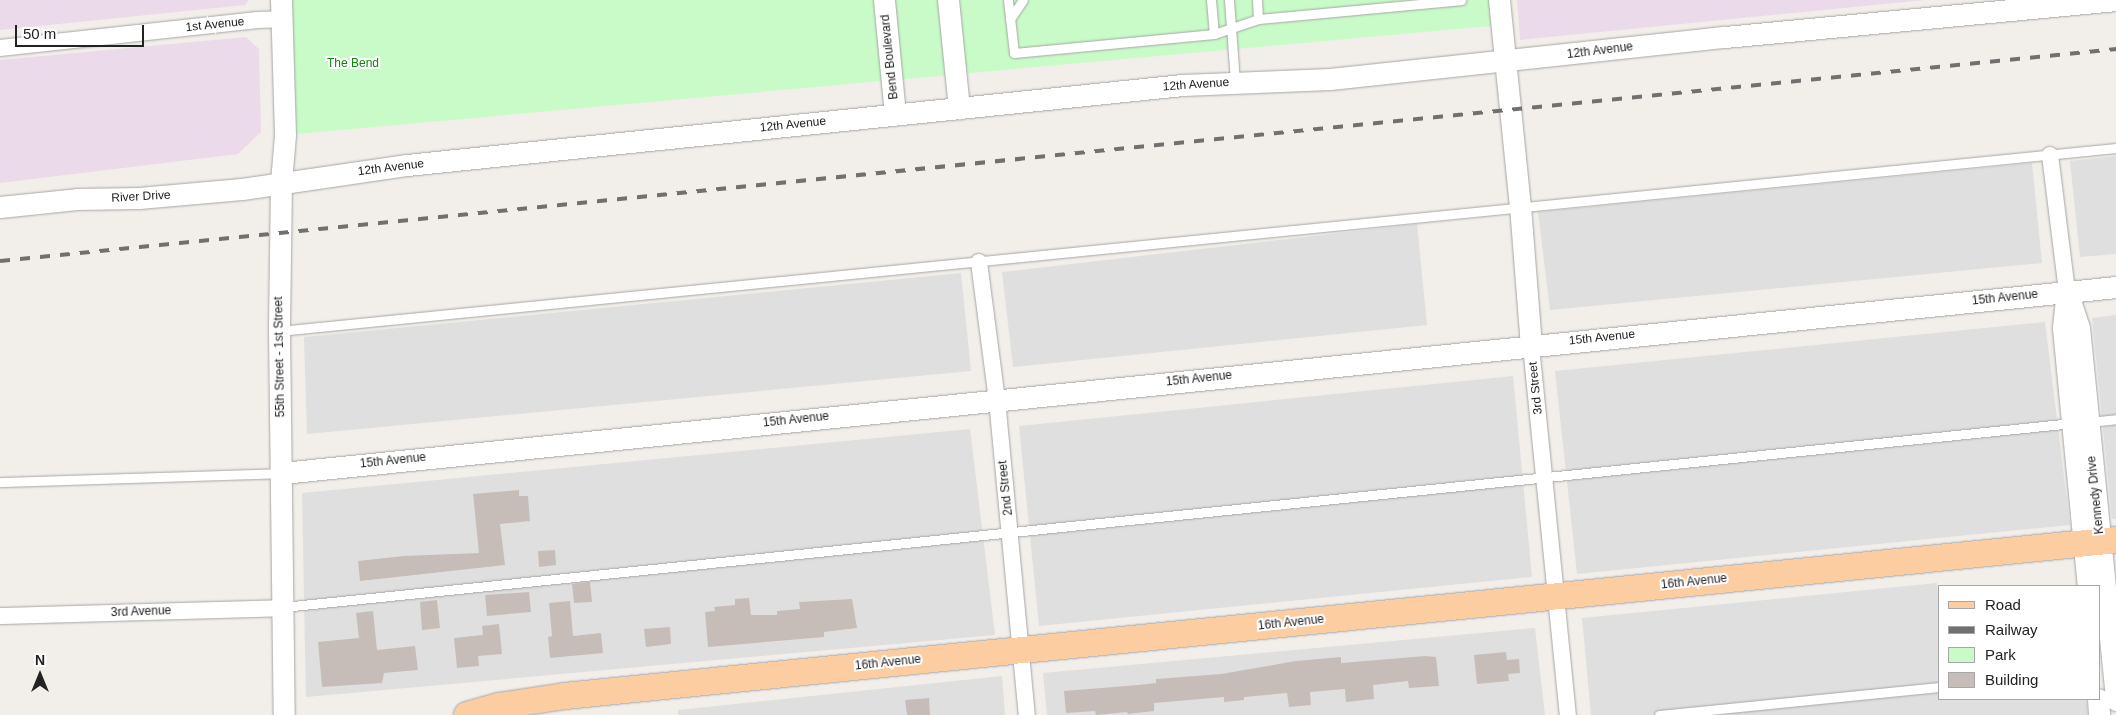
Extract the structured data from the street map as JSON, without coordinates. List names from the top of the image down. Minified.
{"streets":{"main road":["16th Avenue"],"street":["1st Avenue","12th Avenue","Bend Boulevard","River Drive","15th Avenue","55th Street - 1st Street","3rd Street","2nd Street","Kennedy Drive","3rd Avenue"]},"crossings":[["1st Avenue","55th Street - 1st Street"],["12th Avenue","Bend Boulevard"],["12th Avenue","River Drive"],["12th Avenue","55th Street - 1st Street"],["12th Avenue","3rd Street"],["River Drive","55th Street - 1st Street"],["15th Avenue","55th Street - 1st Street"],["15th Avenue","3rd Street"],["15th Avenue","2nd Street"],["15th Avenue","Kennedy Drive"],["55th Street - 1st Street","3rd Avenue"],["3rd Street","16th Avenue"],["2nd Street","16th Avenue"],["Kennedy Drive","16th Avenue"]],"parks":["The Bend"],"legend":["Road","Railway","Park","Building"],"scale_bar":"50 m","north":"top"}
